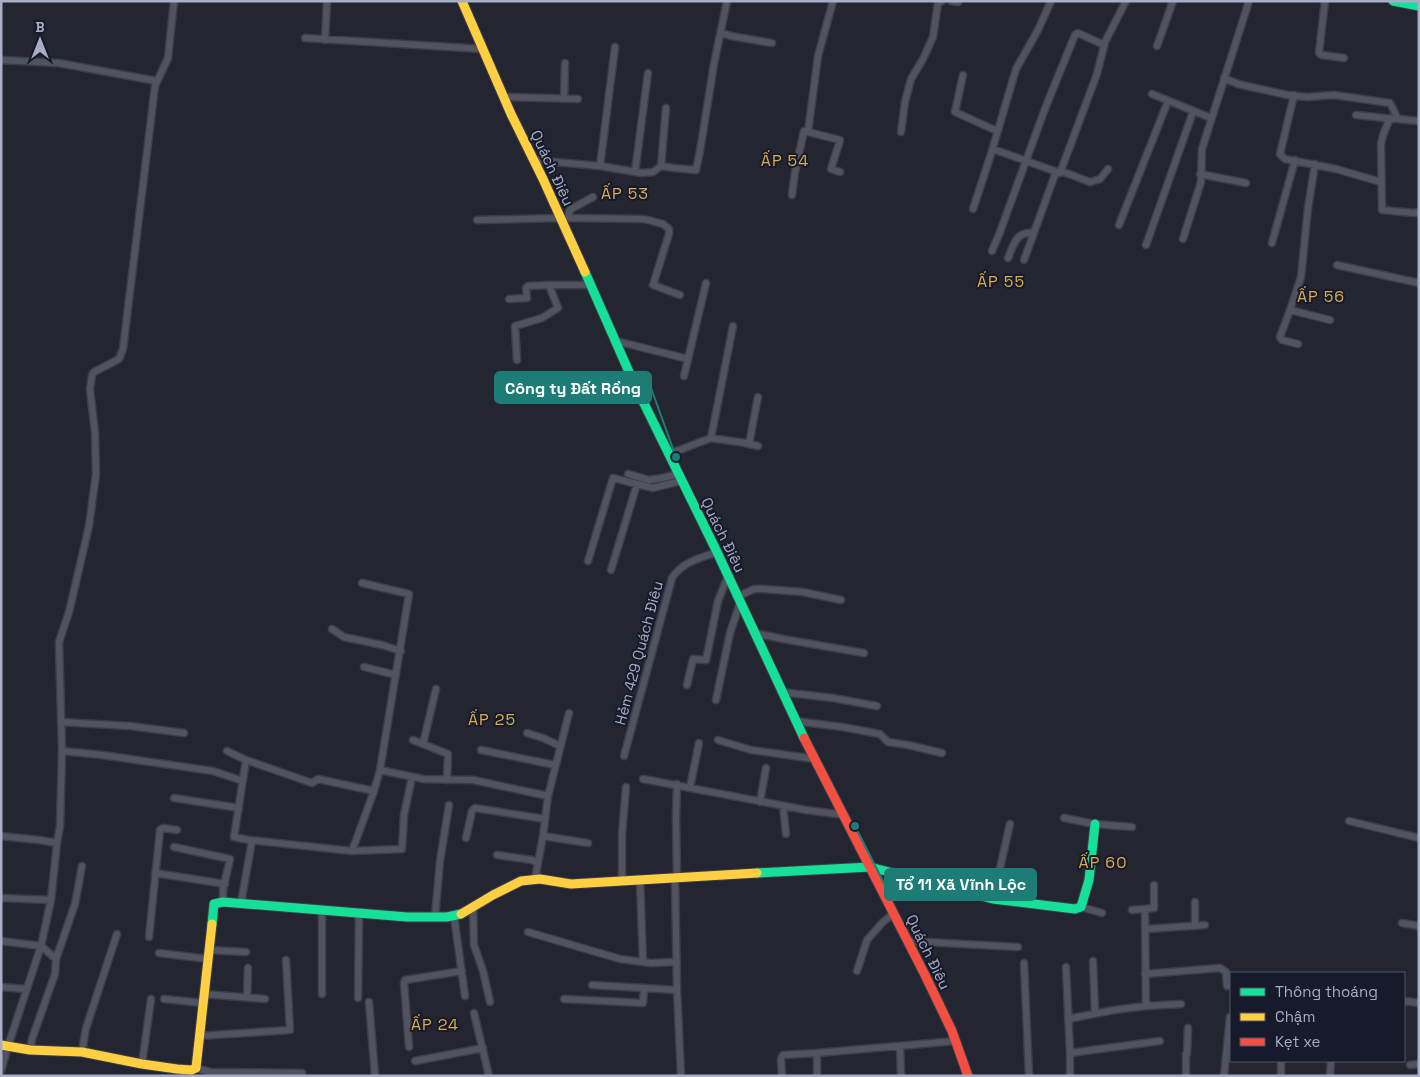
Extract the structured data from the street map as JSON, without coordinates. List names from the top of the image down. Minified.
{"streets":{"street":["Quách Điêu","Hẻm 429 Quách Điêu"]},"crossings":[["Quách Điêu","Hẻm 429 Quách Điêu"]],"districts":["ẤP 54","ẤP 53","ẤP 55","ẤP 56","ẤP 25","ẤP 60","ẤP 24"],"places":["Công ty Đất Rồng","Tổ 11 Xã Vĩnh Lộc"],"legend":["Thông thoáng","Chậm","Kẹt xe"],"north":"top"}
